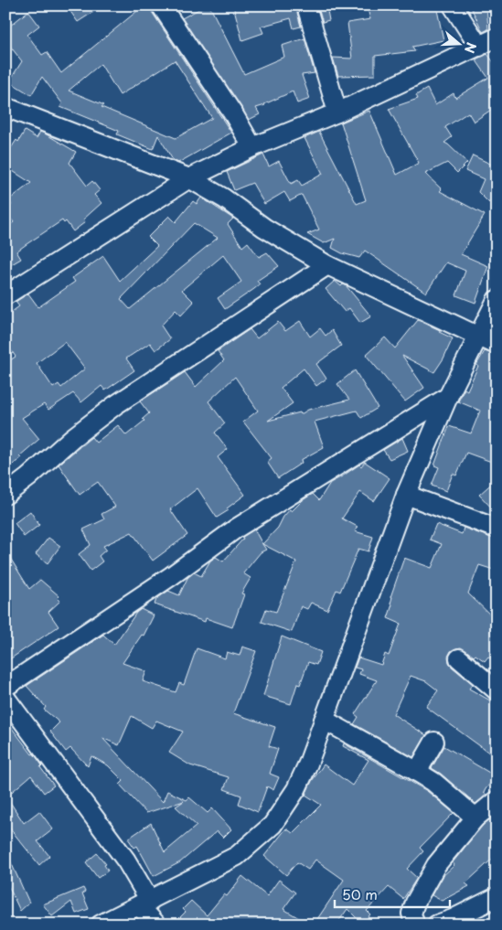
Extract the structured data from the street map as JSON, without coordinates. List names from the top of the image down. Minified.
{"scale_bar":"50 m","north":"right"}
